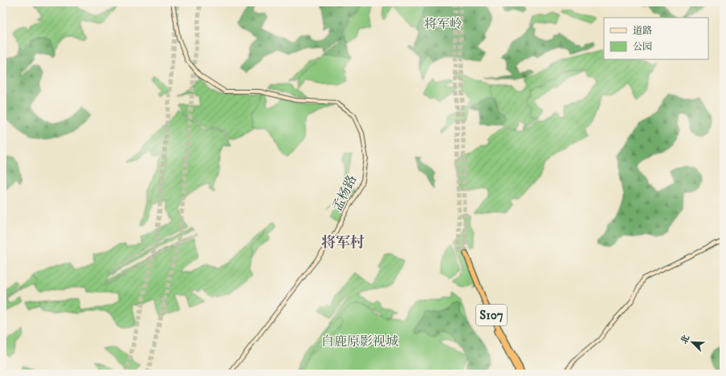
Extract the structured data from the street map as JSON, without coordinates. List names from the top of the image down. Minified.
{"streets":{"highway":["S107"],"main road":["孟杨路"]},"districts":["将军村"],"parks":["将军岭","白鹿原影视城"],"legend":["道路","公园"],"north":"top left"}
